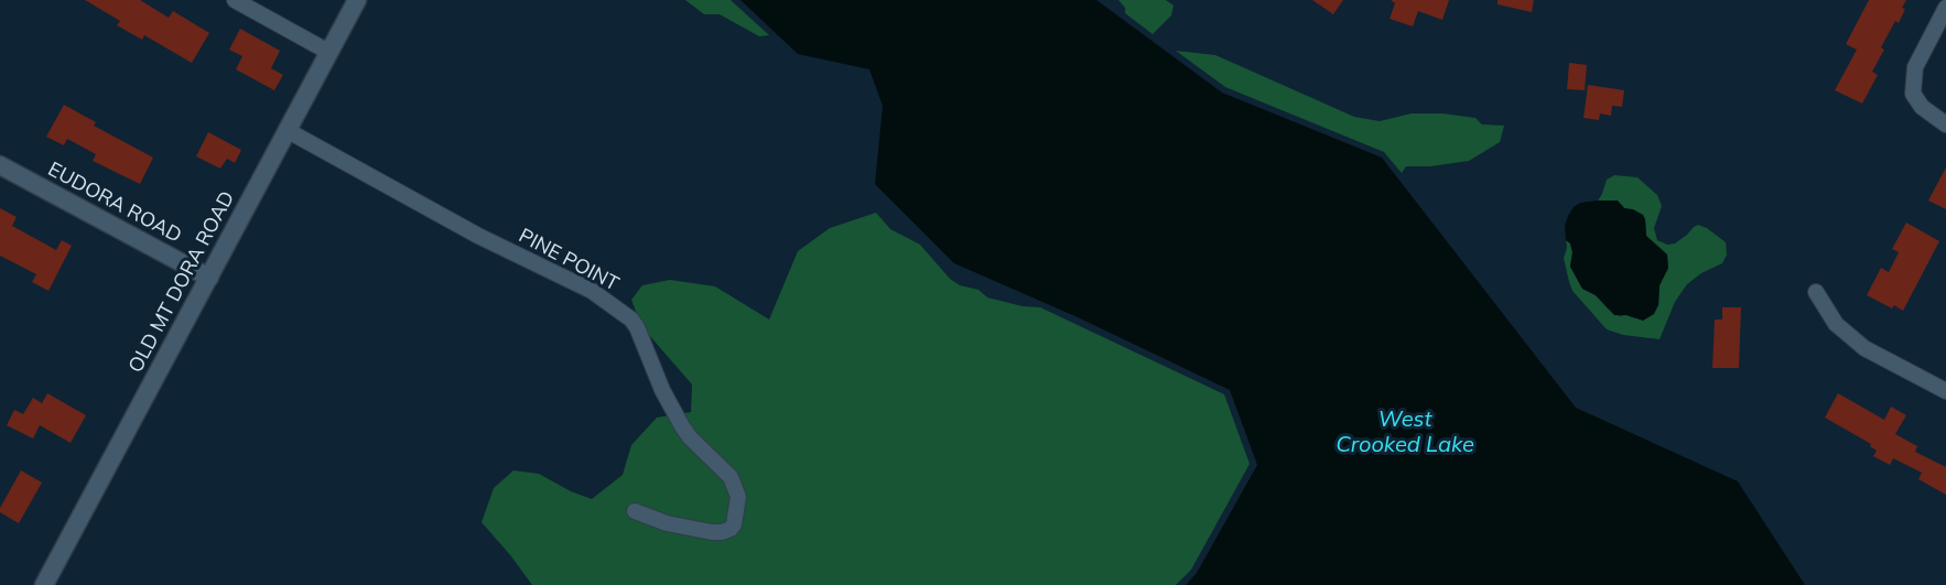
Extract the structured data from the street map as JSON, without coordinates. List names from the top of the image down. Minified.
{"streets":{"street":["EUDORA ROAD","PINE POINT","OLD MT DORA ROAD"]},"crossings":[["EUDORA ROAD","OLD MT DORA ROAD"],["PINE POINT","OLD MT DORA ROAD"]],"water":["West Crooked Lake"]}
